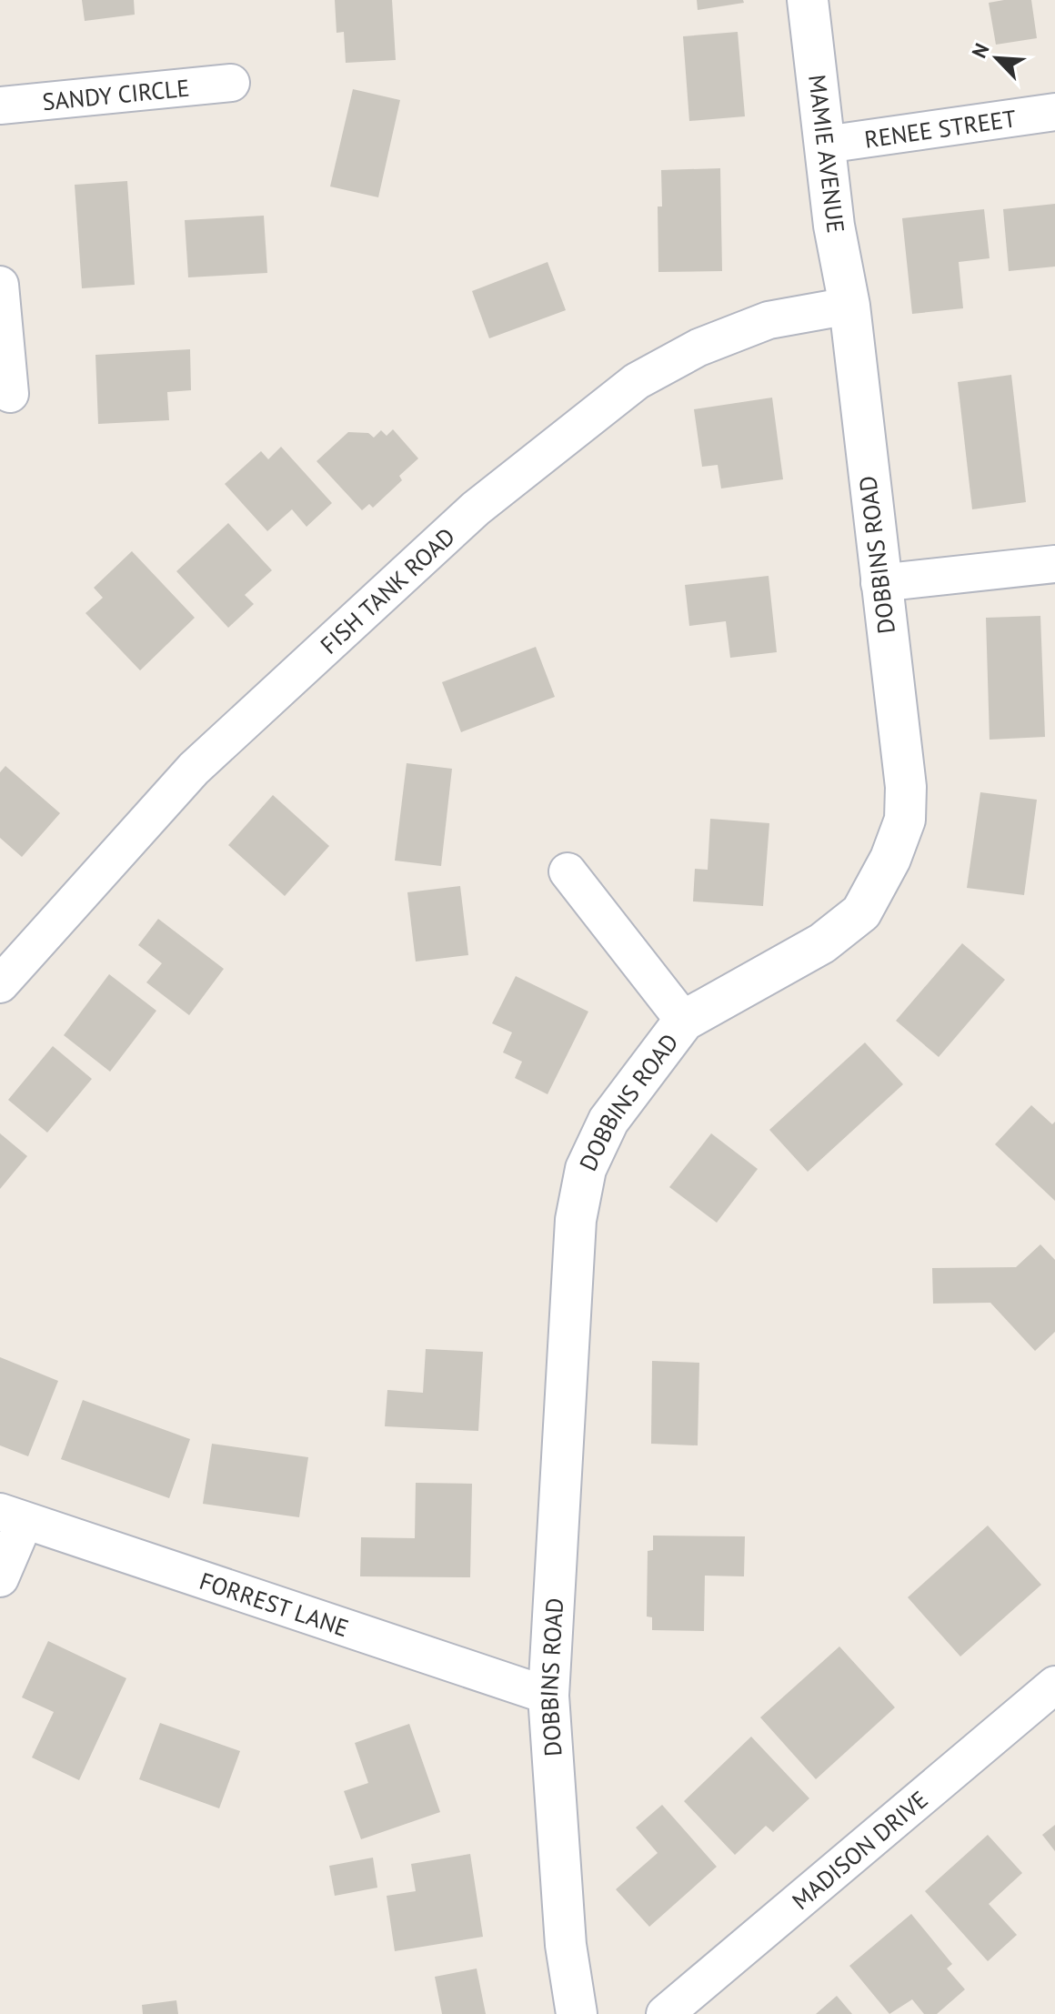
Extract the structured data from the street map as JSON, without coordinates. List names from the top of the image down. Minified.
{"streets":{"street":["SANDY CIRCLE","RENEE STREET","MAMIE AVENUE","DOBBINS ROAD","FISH TANK ROAD","FORREST LANE","MADISON DRIVE"]},"crossings":[["RENEE STREET","MAMIE AVENUE"],["MAMIE AVENUE","DOBBINS ROAD"],["MAMIE AVENUE","FISH TANK ROAD"],["DOBBINS ROAD","FISH TANK ROAD"],["DOBBINS ROAD","FORREST LANE"]],"north":"top left"}
